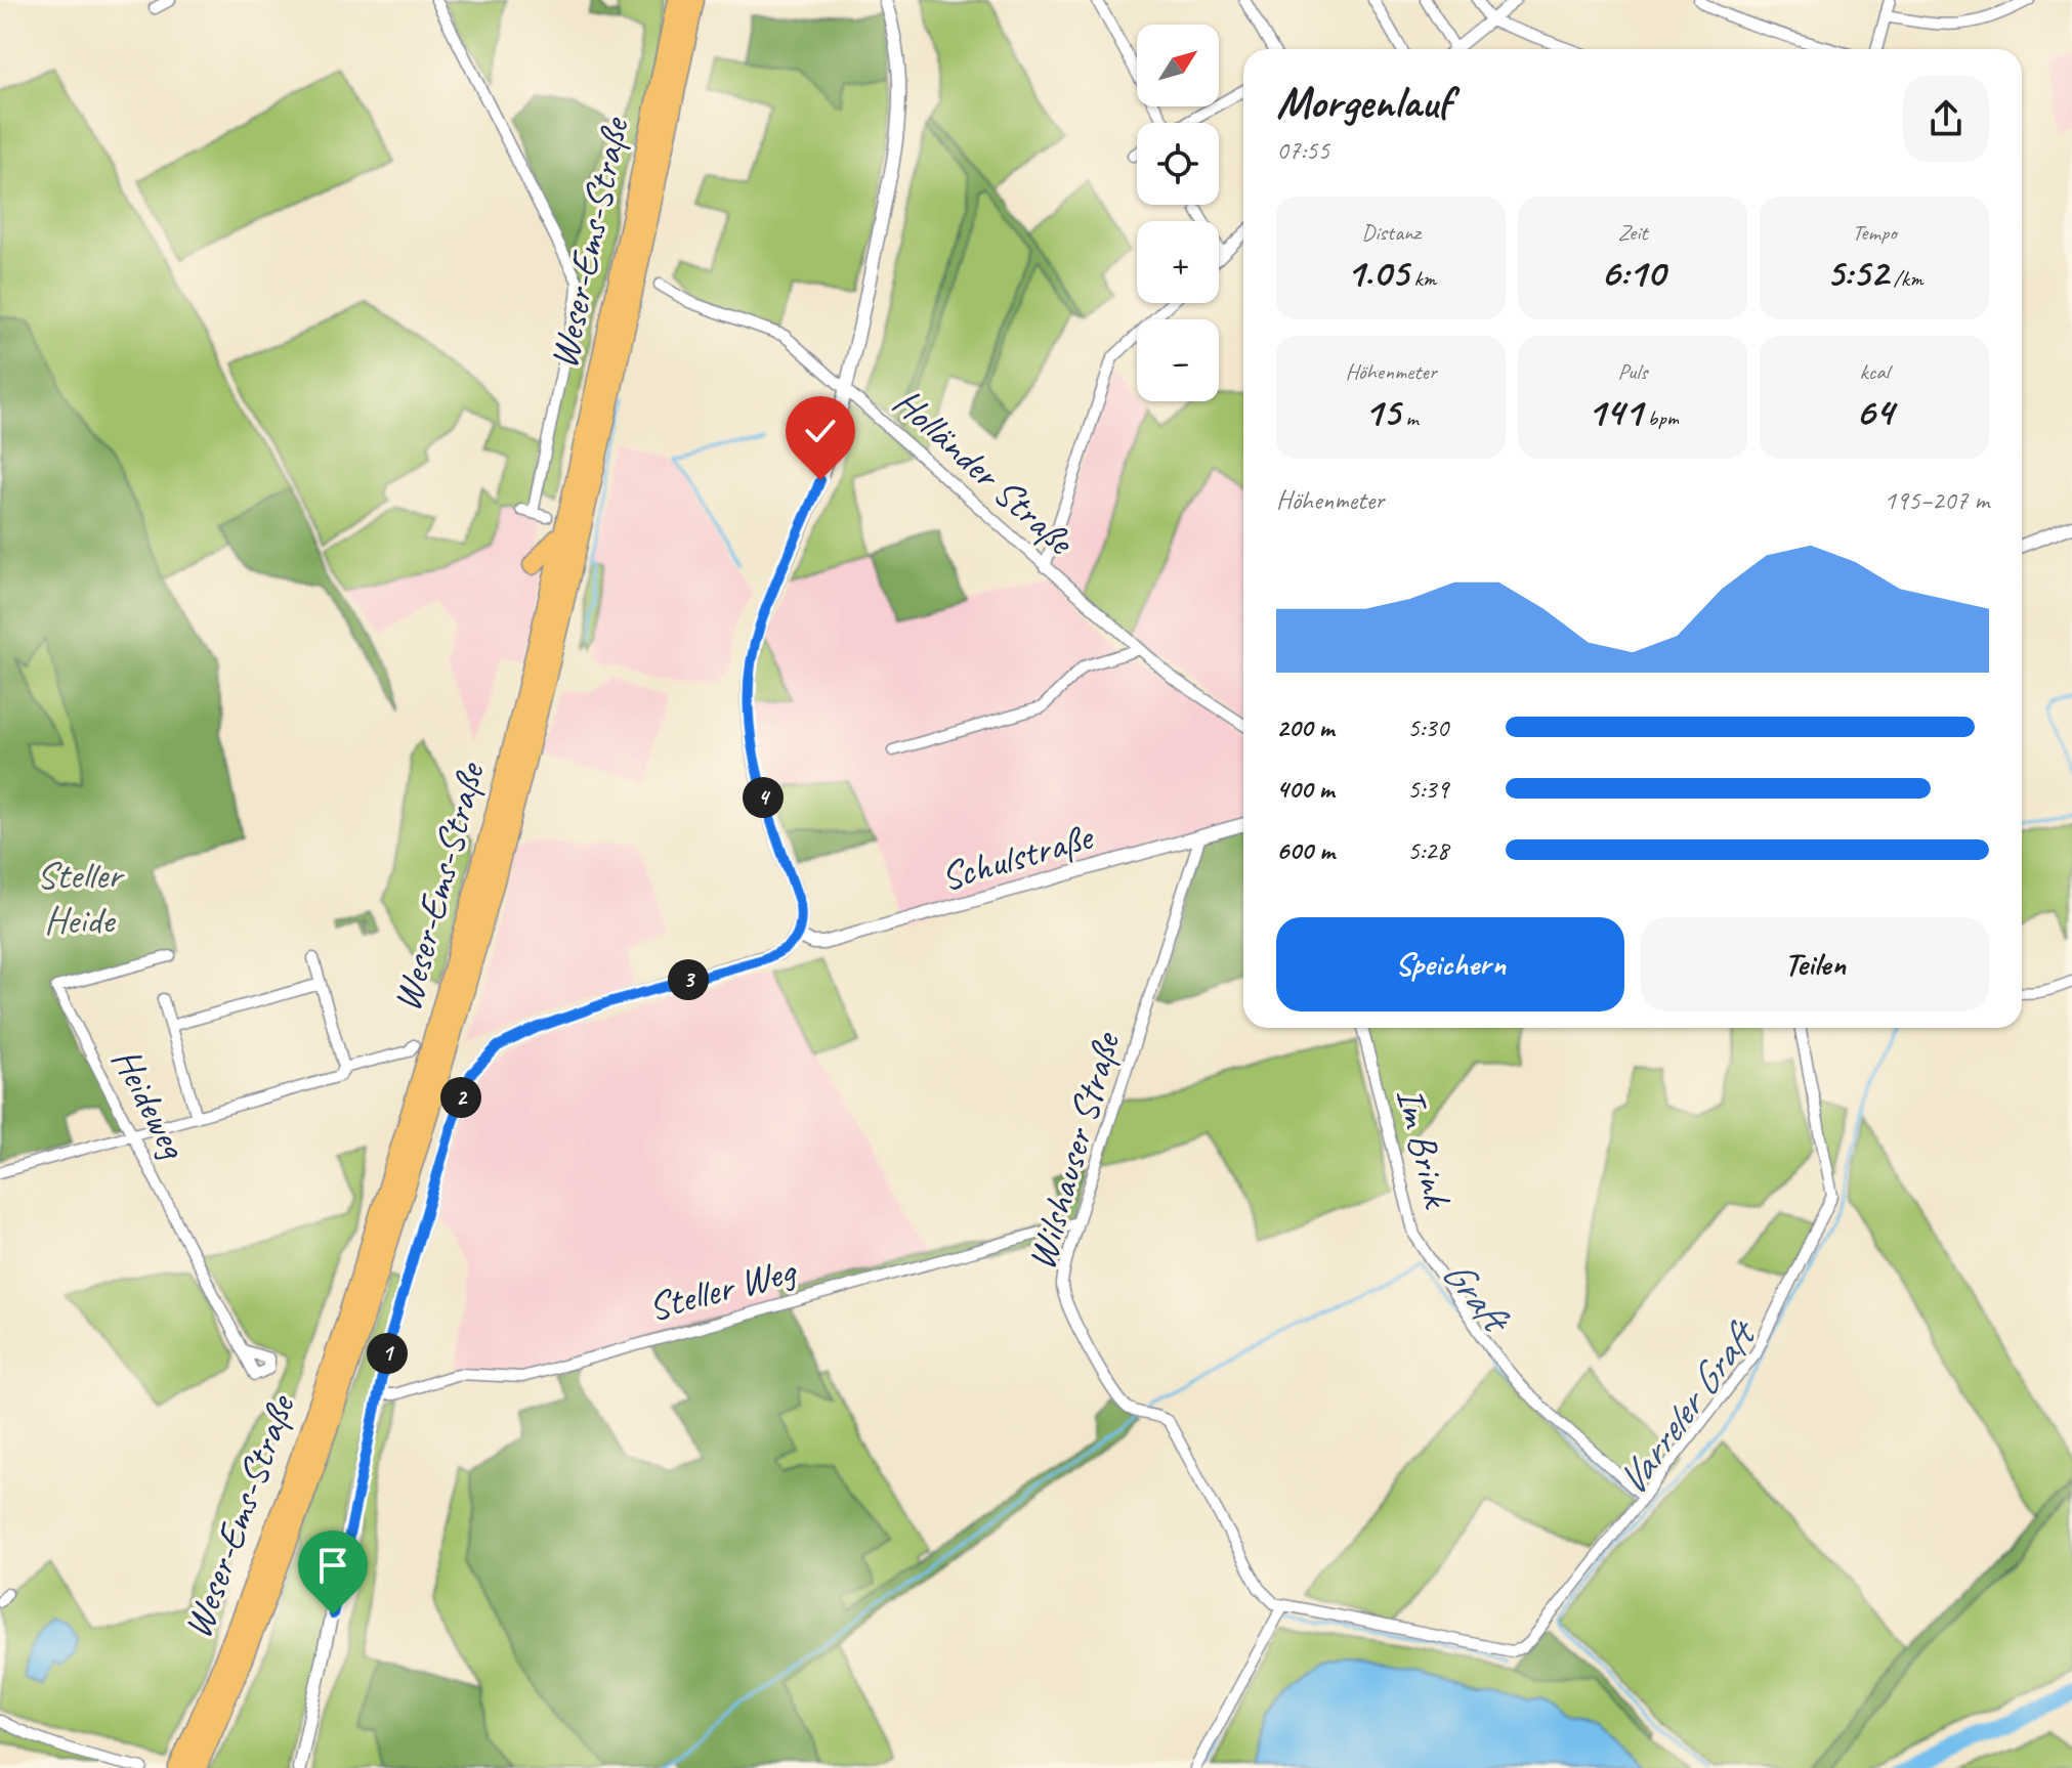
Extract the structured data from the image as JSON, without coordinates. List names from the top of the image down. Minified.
{"streets":{"highway":["Weser-Ems-Straße"],"street":["Holländer Straße","Schulstraße","Heideweg","Im Brink","Wilshauser Straße","Steller Weg"]},"crossings":[["Schulstraße","Wilshauser Straße"],["Wilshauser Straße","Steller Weg"]],"water":["Graft","Varreler Graft"],"parks":["Steller Heide"],"north":"top right","page":{"map_buttons":["+","−"],"heading":["Morgenlauf","07:55"],"stats":[["Distanz","1.05 km"],["Zeit","6:10"],["Tempo","5:52 /km"],["Höhenmeter","15 m"],["Puls","141 bpm"],["kcal","64"]],"chart":["Höhenmeter","195–207 m"],"list":[{"name":"200 m","note":"5:30"},{"name":"400 m","note":"5:39"},{"name":"600 m","note":"5:28"}],"pins":["4","3","2","1"],"buttons":["Speichern","Teilen"]}}
